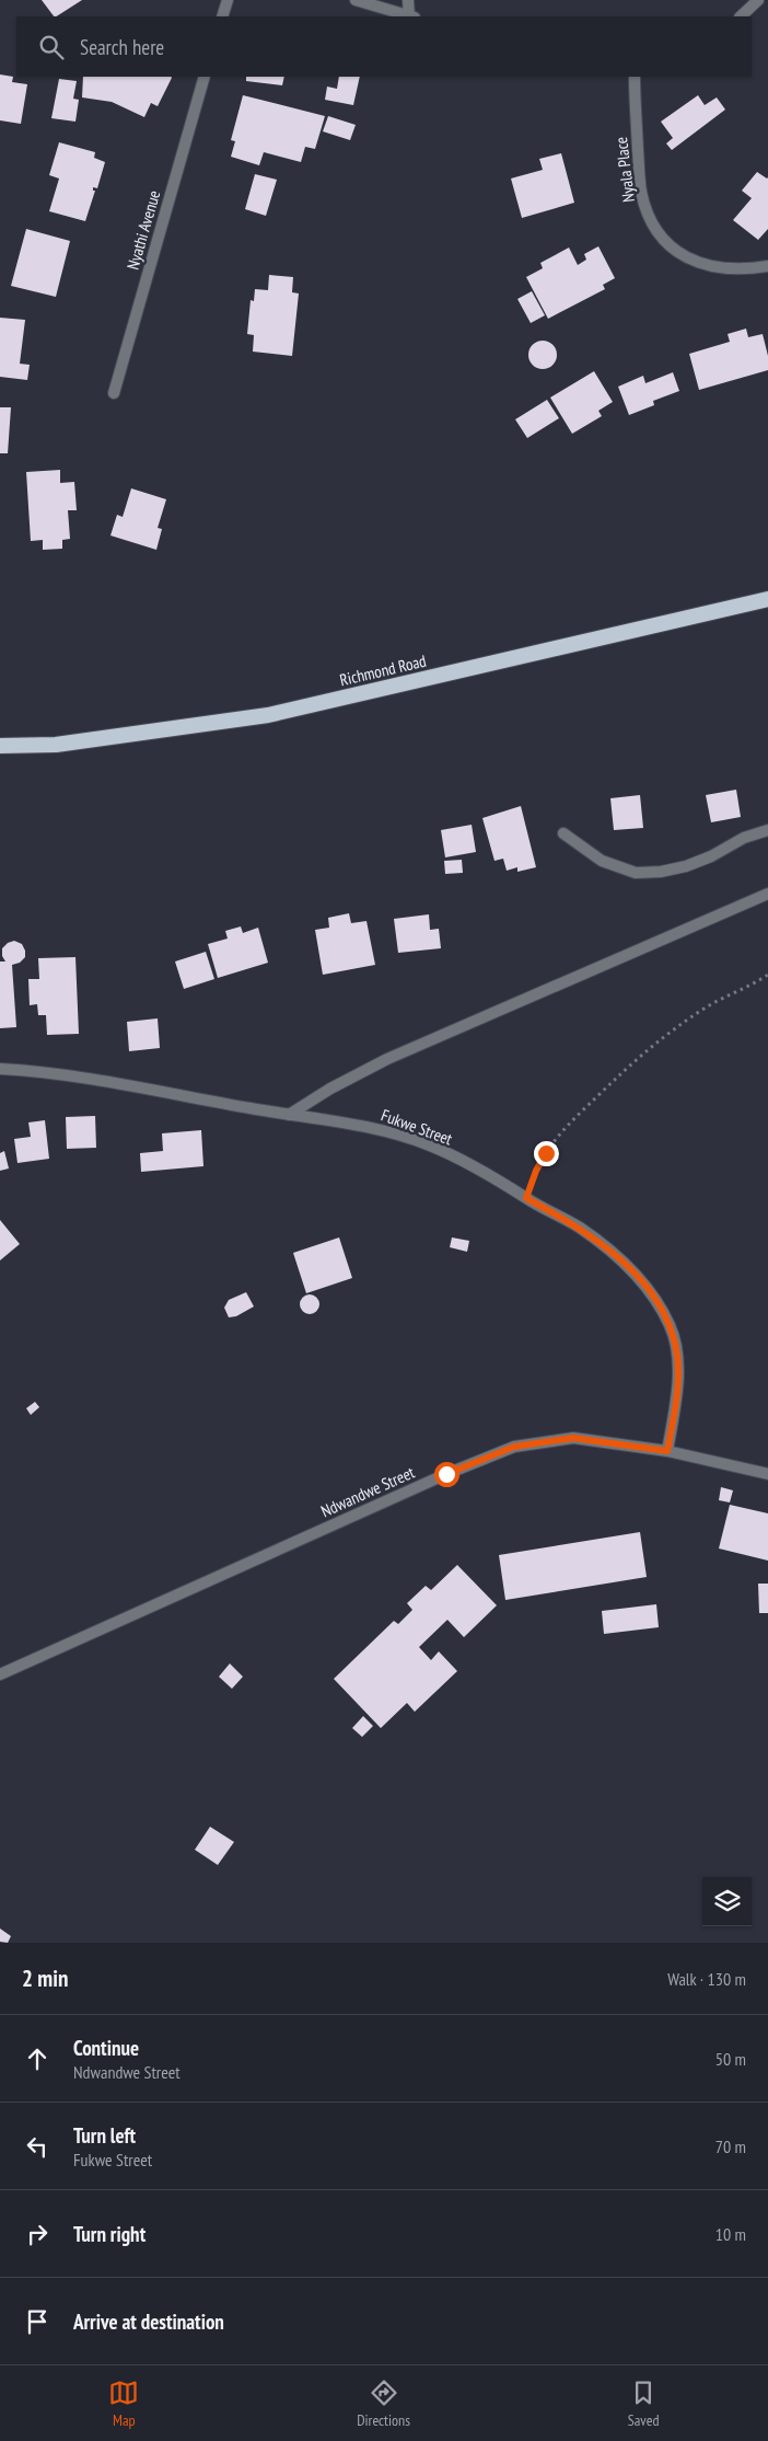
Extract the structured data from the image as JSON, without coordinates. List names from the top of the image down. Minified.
{"streets":{"highway":["Richmond Road"],"street":["Nyala Place","Nyathi Avenue","Fukwe Street","Ndwandwe Street"]},"crossings":[["Fukwe Street","Ndwandwe Street"]],"page":{"search":"Search here","heading":["2 min","Walk · 130 m"],"list":[["Continue","Ndwandwe Street","50 m"],["Turn left","Fukwe Street","70 m"],["Turn right","10 m"],"Arrive at destination"],"nav":["Map","Directions","Saved"]}}
